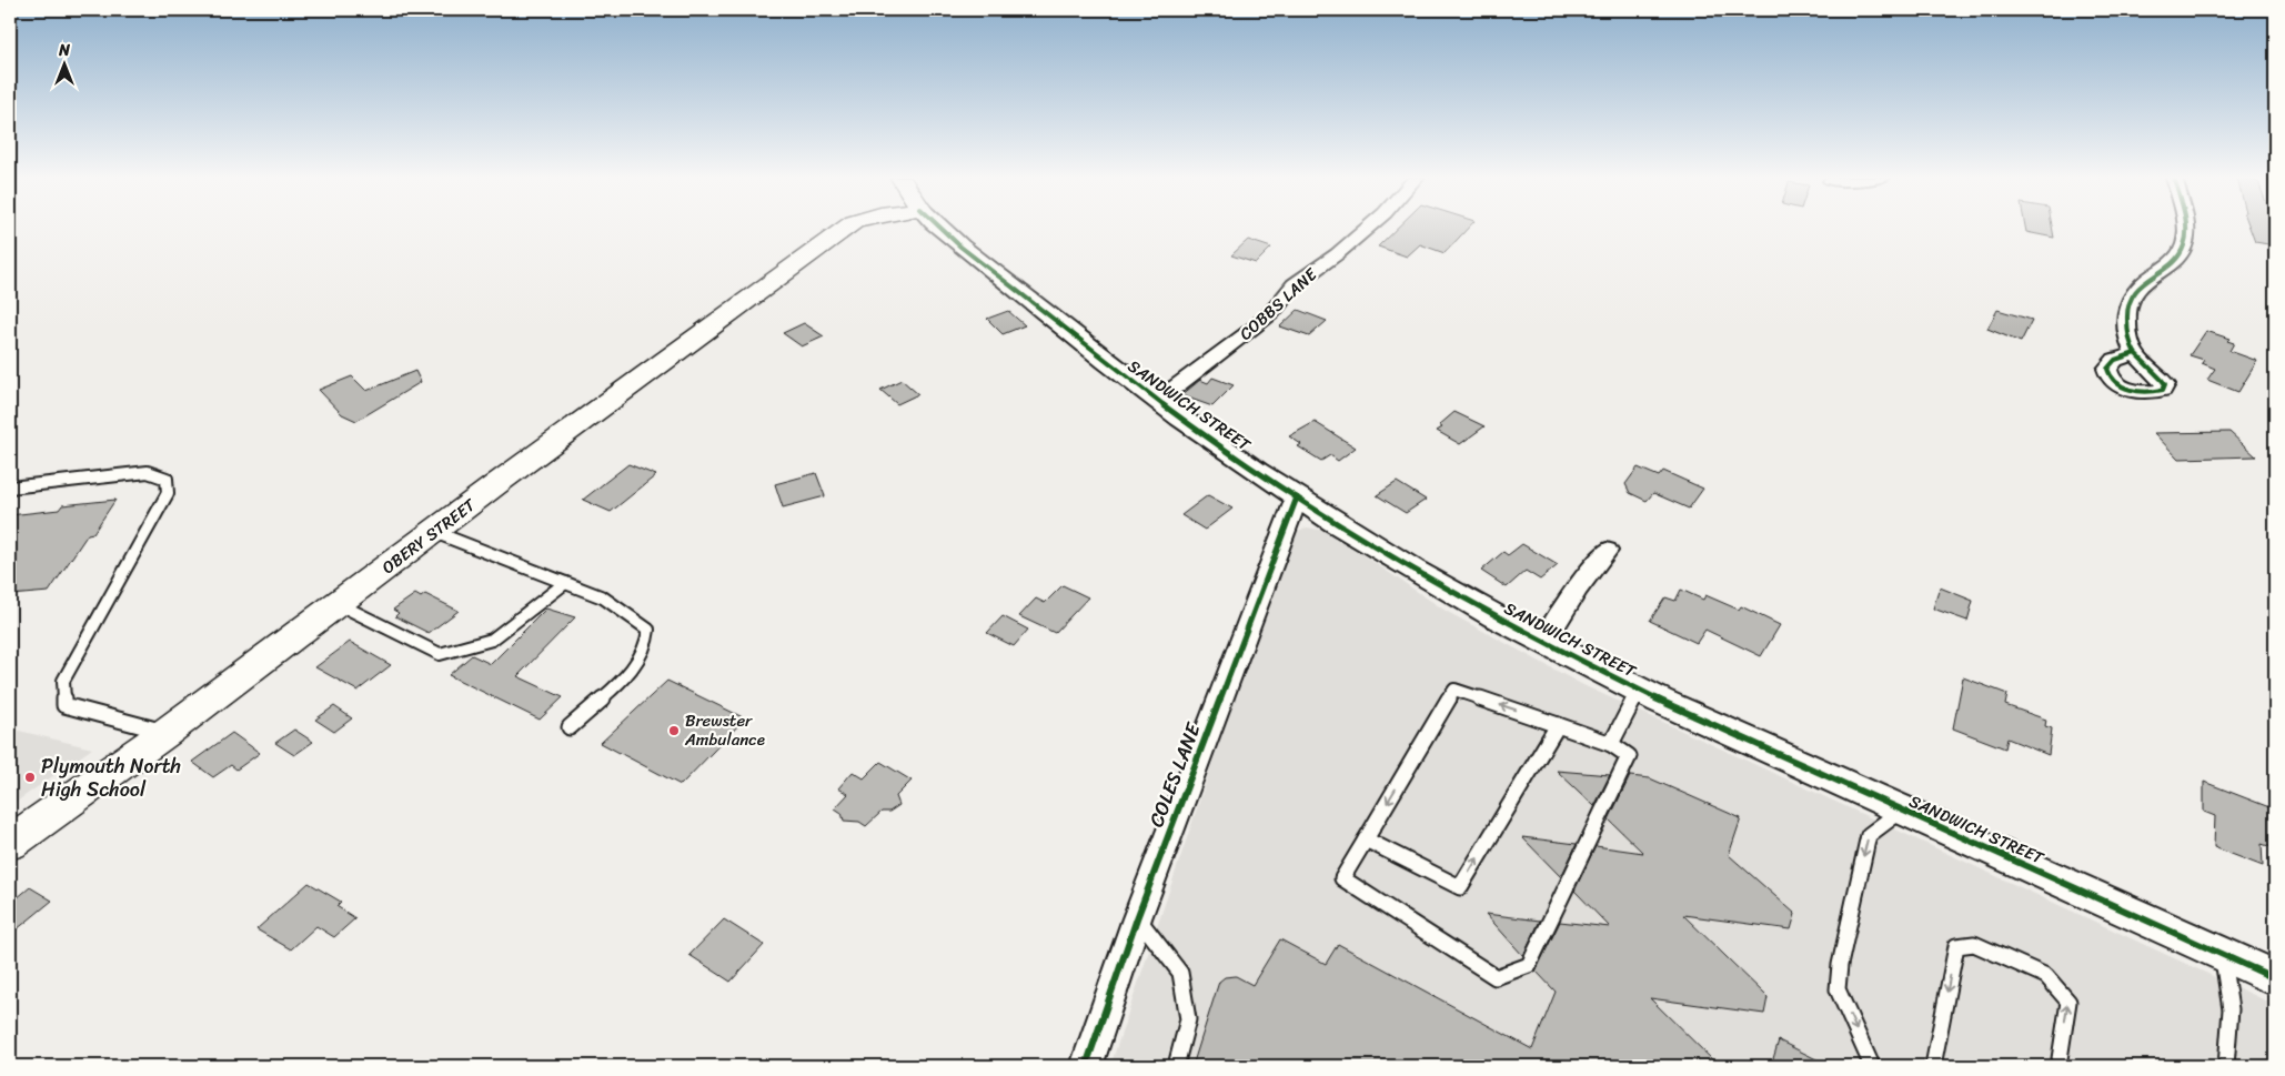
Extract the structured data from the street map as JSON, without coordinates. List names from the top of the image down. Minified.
{"streets":{"main road":["OBERY STREET"],"street":["COBBS LANE","SANDWICH STREET","COLES LANE"]},"crossings":[["COBBS LANE","SANDWICH STREET"],["SANDWICH STREET","COLES LANE"]],"places":["Brewster Ambulance","Plymouth North High School"],"north":"top"}
